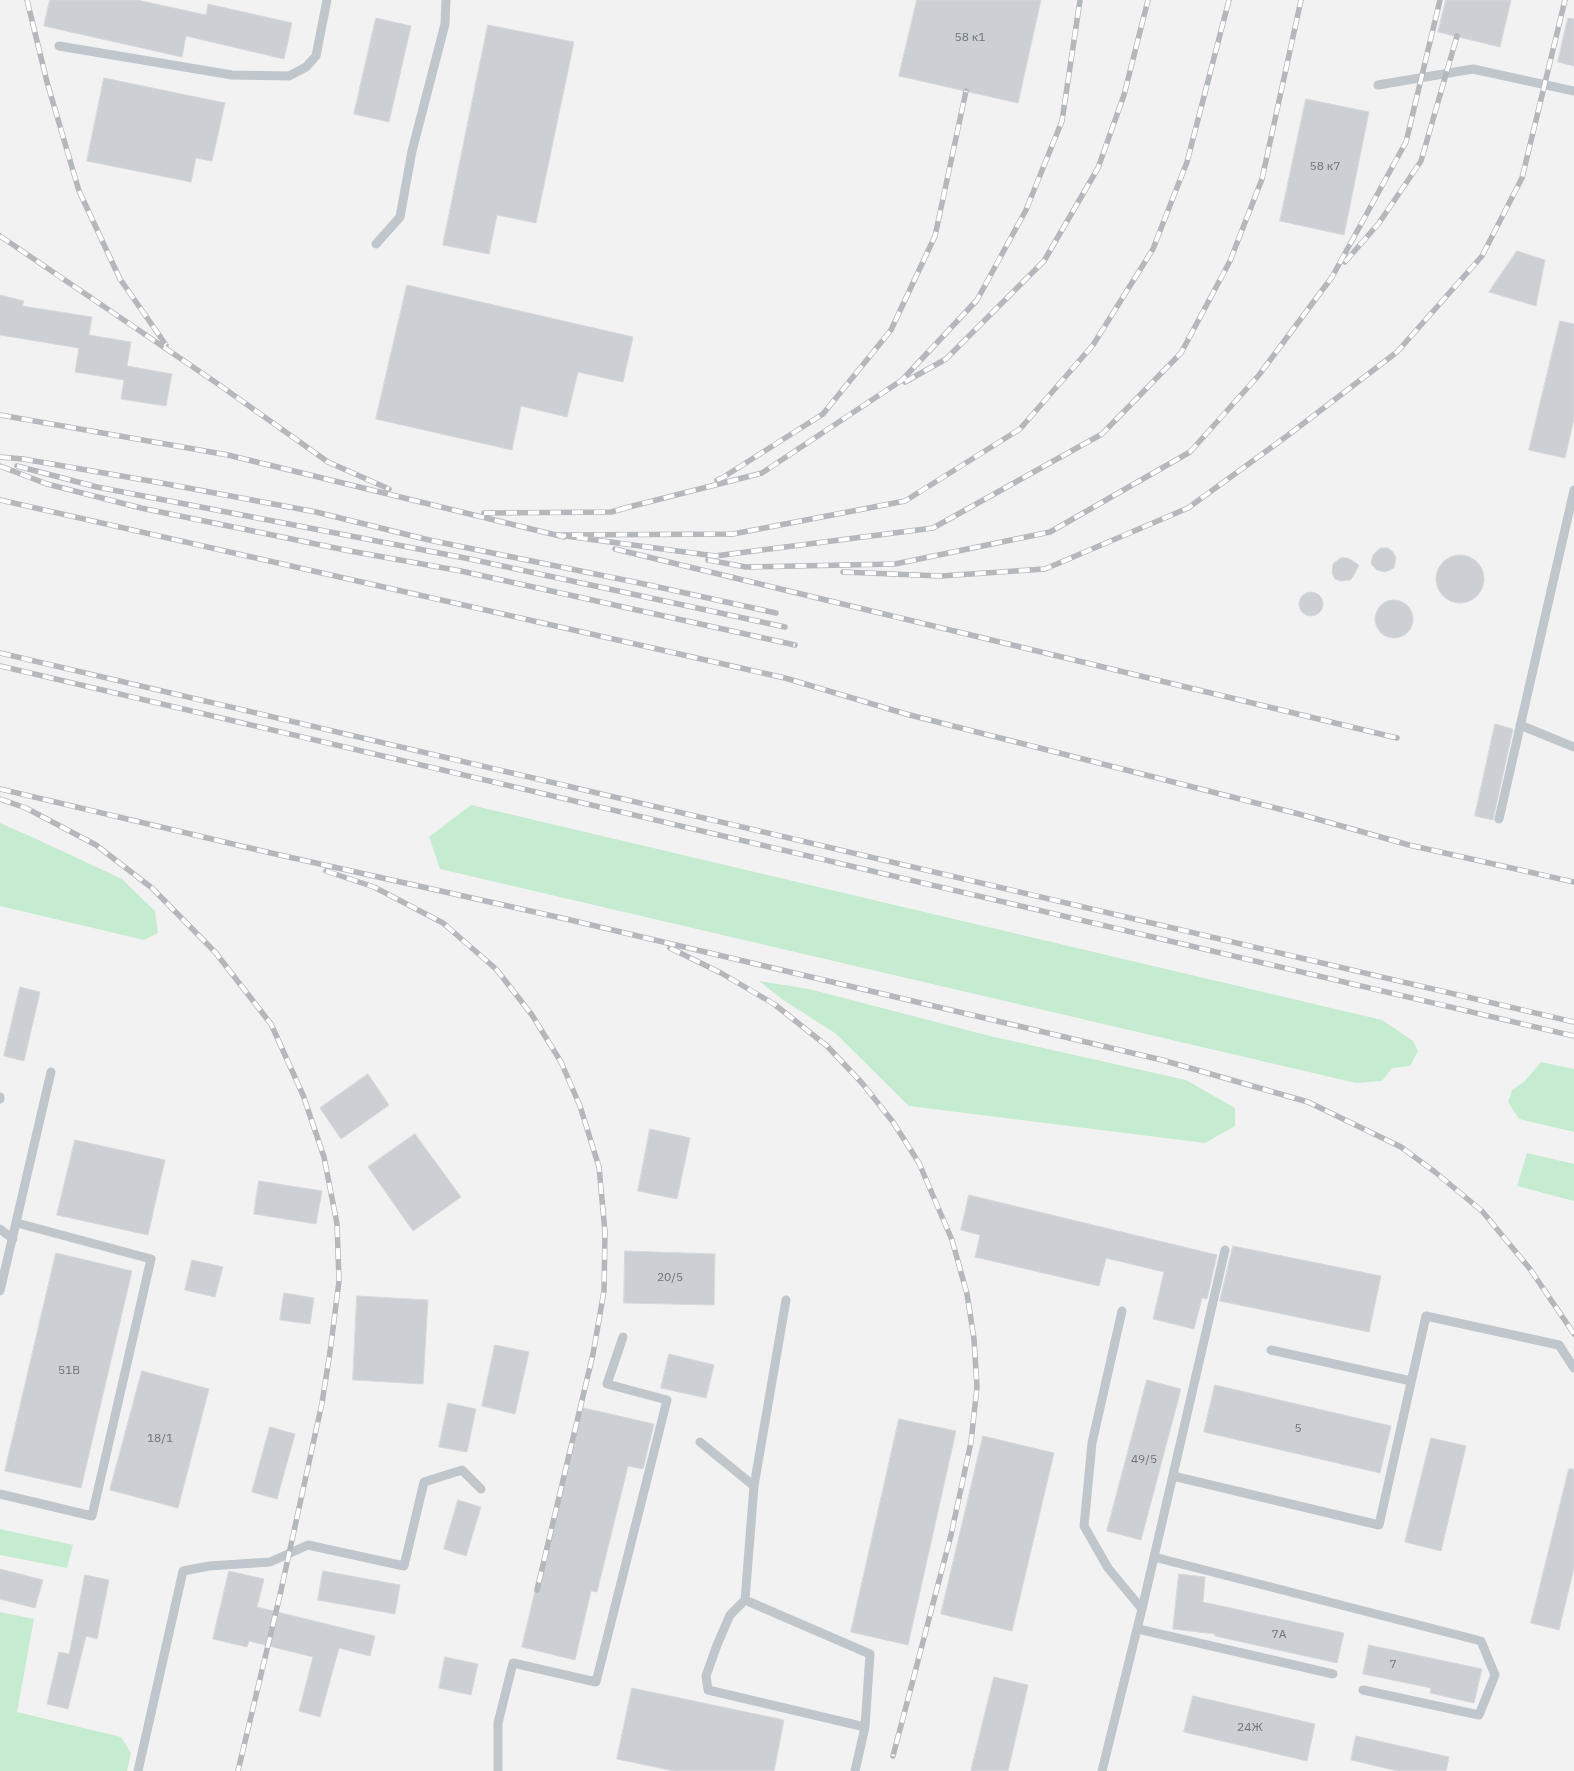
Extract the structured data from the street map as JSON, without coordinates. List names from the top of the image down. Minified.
{"house_numbers":["58 к1","58 к7","20/5","51В","5","18/1","49/5","7А","7","24Ж"]}
